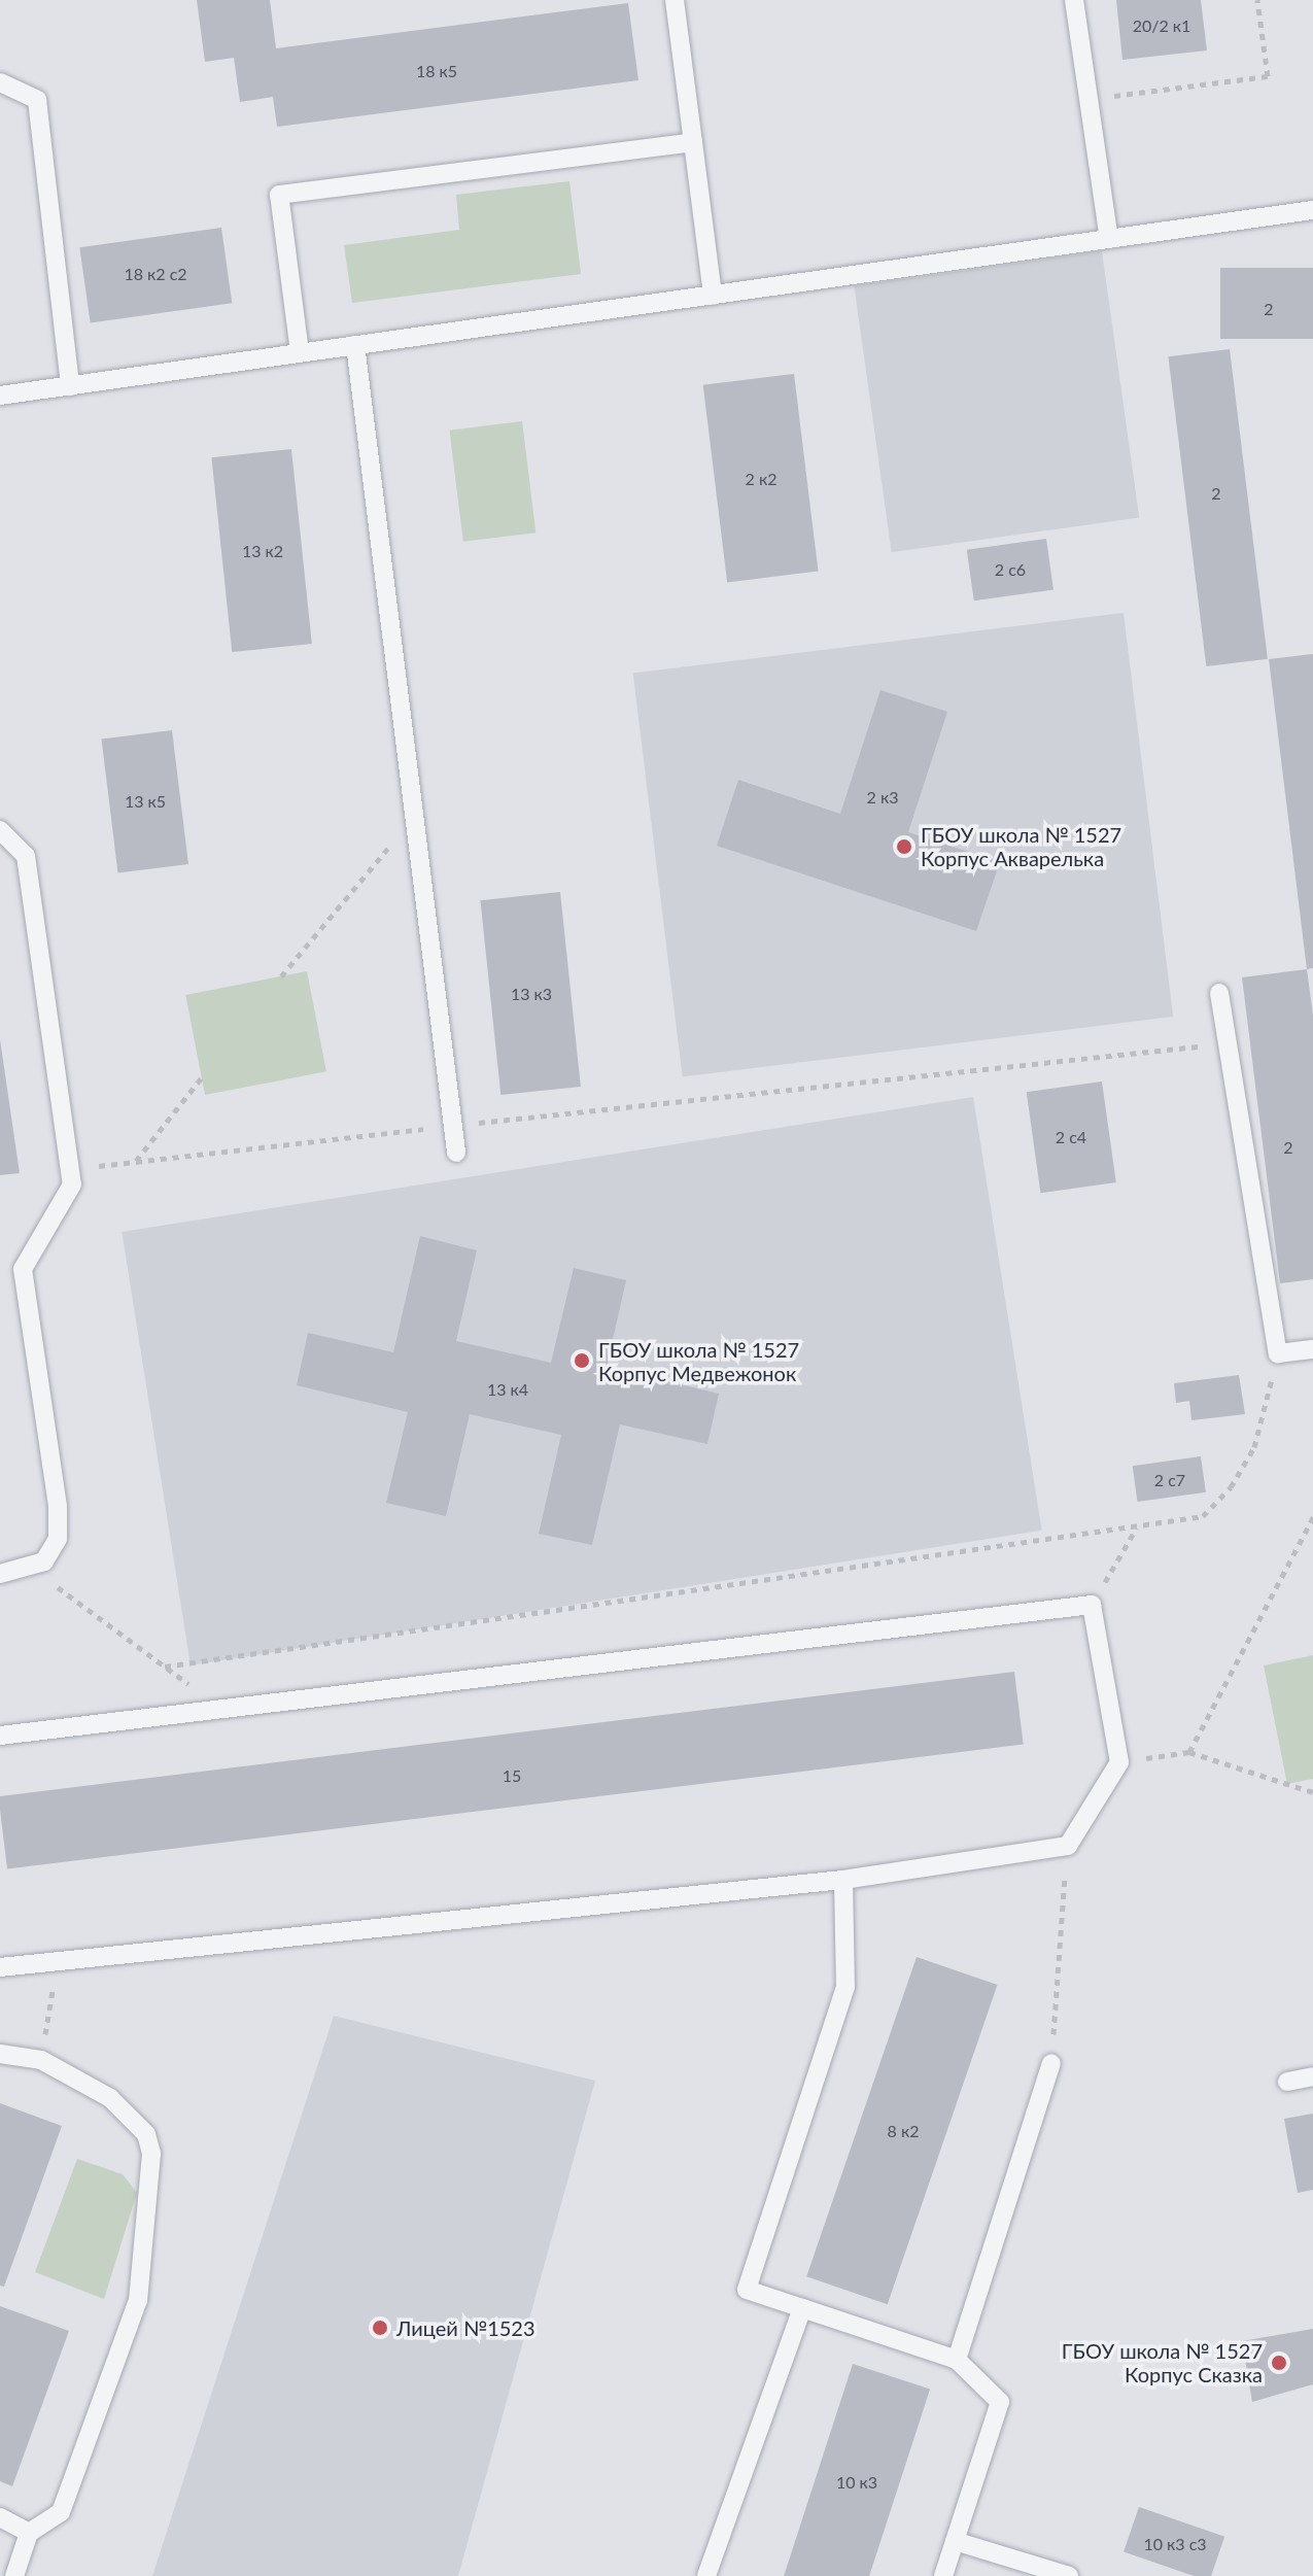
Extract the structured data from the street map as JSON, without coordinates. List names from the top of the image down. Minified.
{"places":["ГБОУ школа № 1527 Корпус Акварелька","ГБОУ школа № 1527 Корпус Медвежонок","Лицей №1523","ГБОУ школа № 1527 Корпус Сказка"],"house_numbers":["20/2 к1","18 к5","18 к2 с2","2","2 к2","2","13 к2","2 с6","2 к3","13 к5","13 к3","2 с4","2","13 к4","2 с7","15","8 к2","10 к3","10 к3 с3"]}
